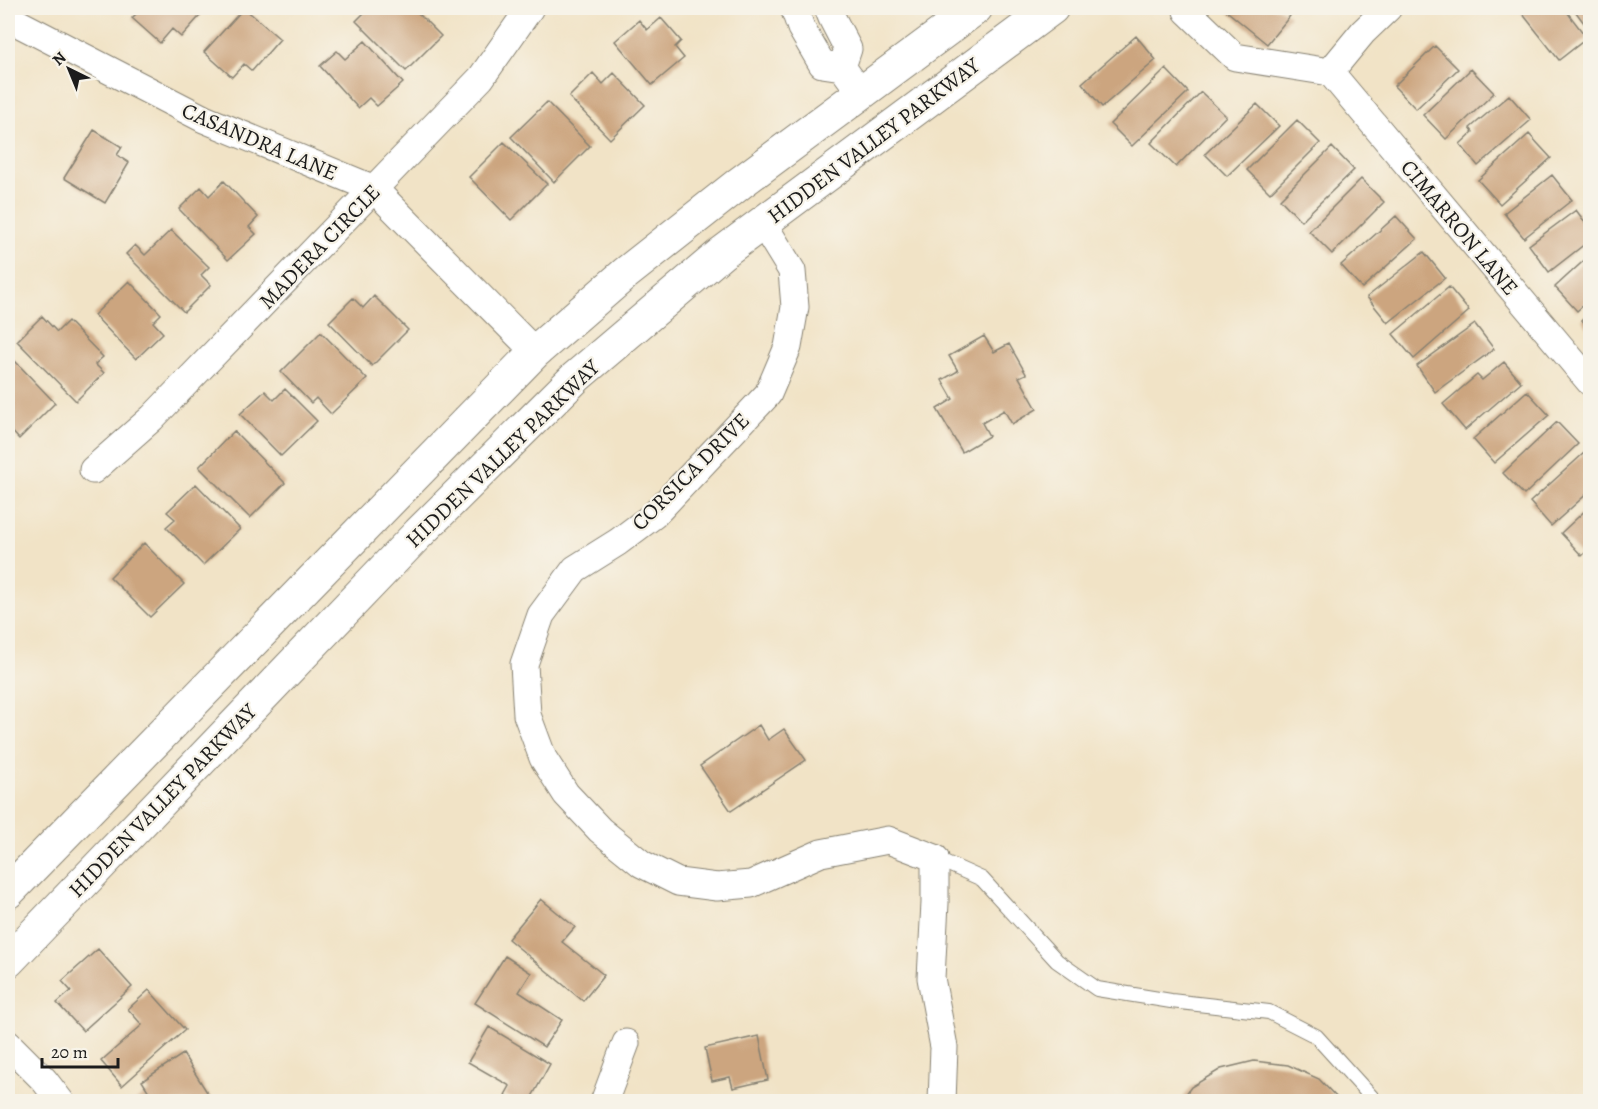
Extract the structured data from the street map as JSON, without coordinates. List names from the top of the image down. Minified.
{"streets":{"main road":["HIDDEN VALLEY PARKWAY"],"street":["CASANDRA LANE","CIMARRON LANE","MADERA CIRCLE","CORSICA DRIVE"]},"crossings":[["HIDDEN VALLEY PARKWAY","CASANDRA LANE"],["HIDDEN VALLEY PARKWAY","CORSICA DRIVE"],["CASANDRA LANE","MADERA CIRCLE"]],"scale_bar":"20 m","north":"top left"}
